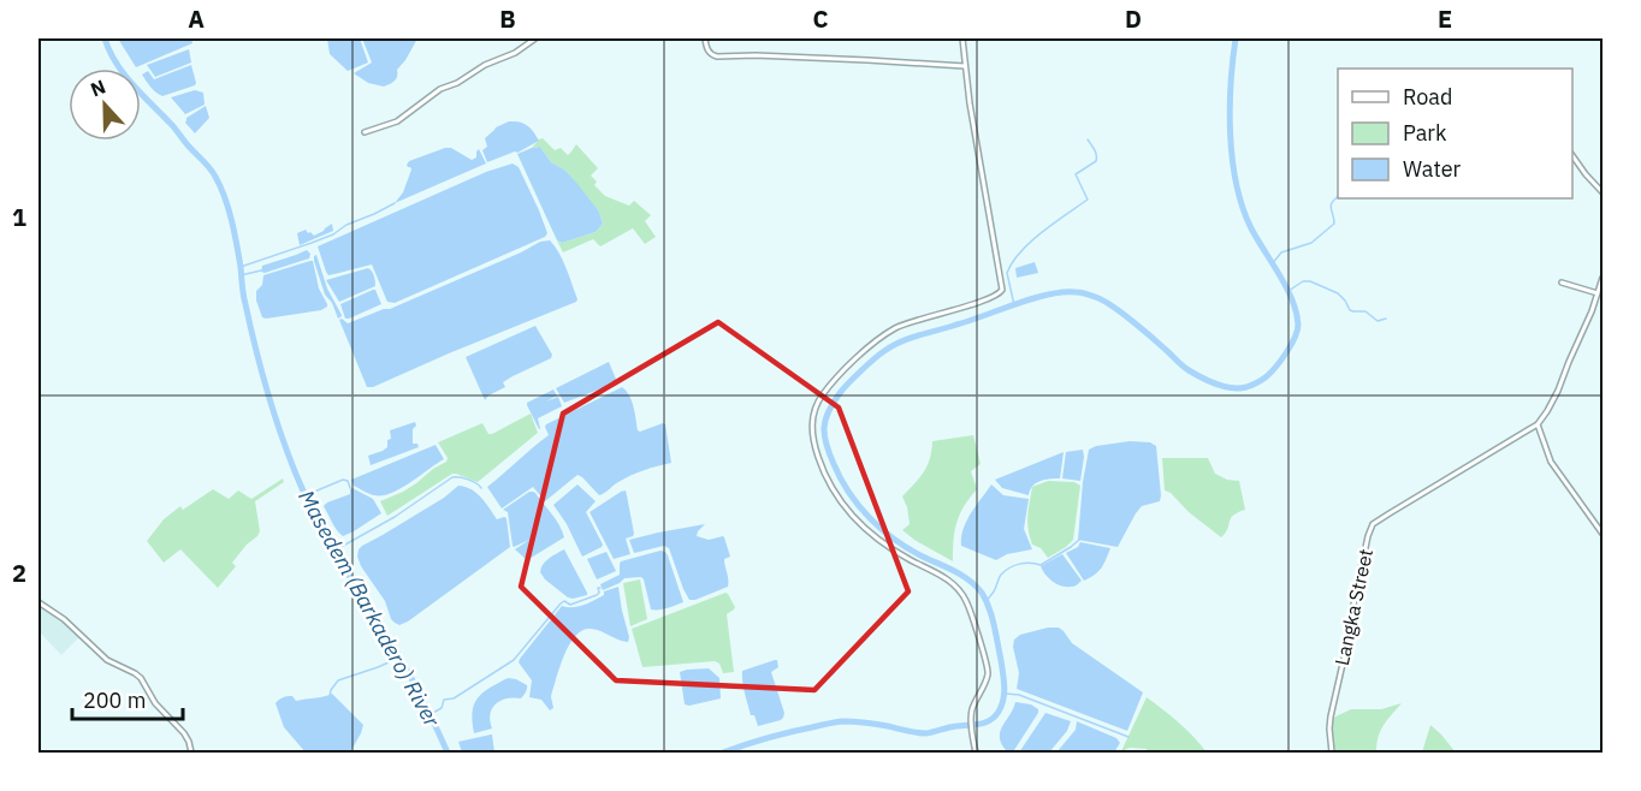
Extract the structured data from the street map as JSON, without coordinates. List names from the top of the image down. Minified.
{"streets":{"street":["Langka Street"]},"water":["Masedem (Barkadero) River"],"legend":["Road","Park","Water"],"scale_bar":"200 m","north":"top","grid":{"columns":["A","B","C","D","E"],"rows":["1","2"]}}
